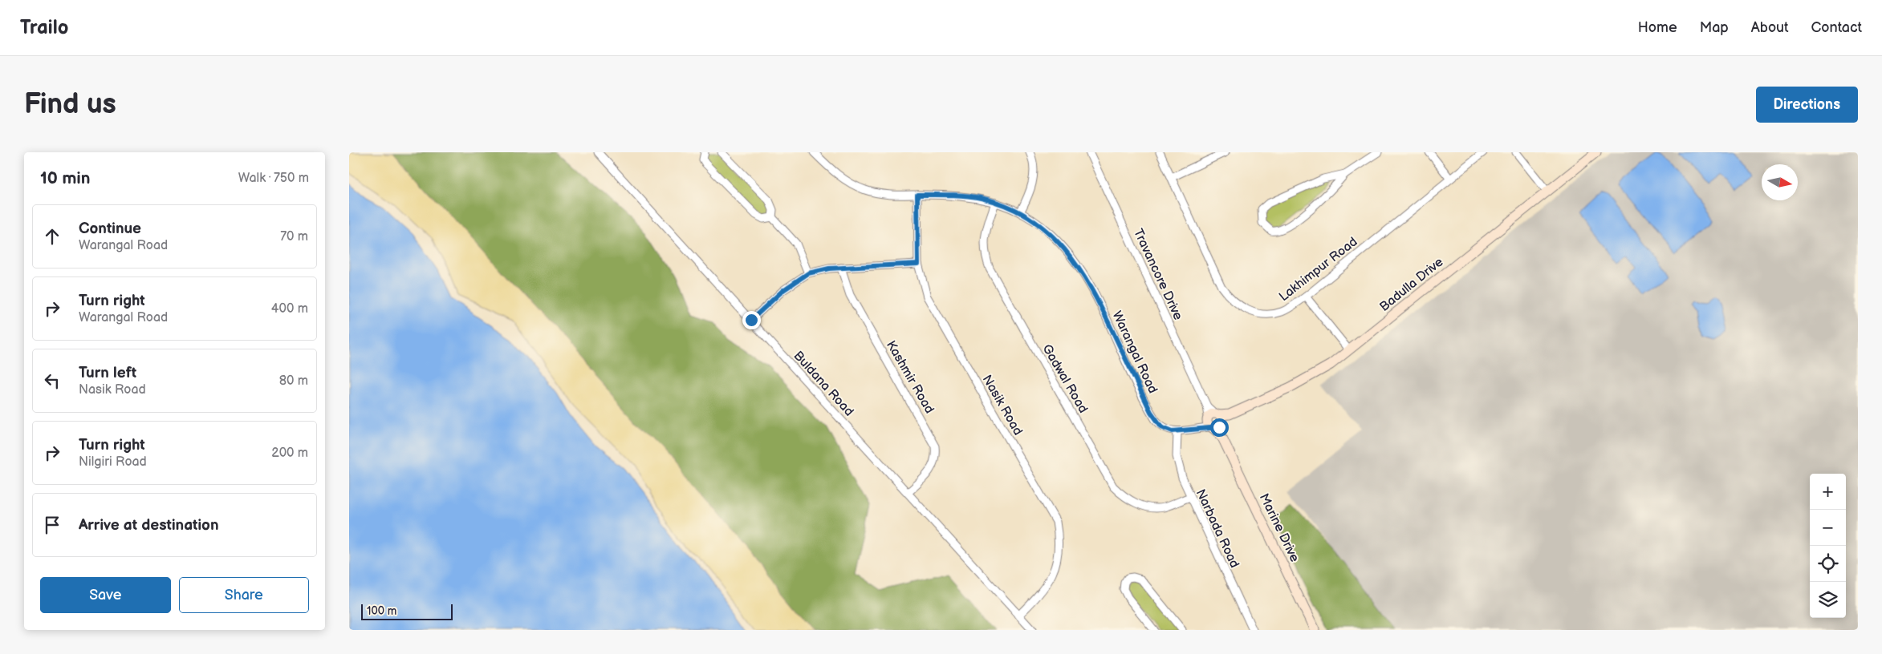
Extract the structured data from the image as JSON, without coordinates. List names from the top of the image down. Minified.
{"streets":{"street":["Lakhimpur Road","Travancore Drive","Badulla Drive","Warangal Road","Kashmir Road","Gadwal Road","Buldana Road","Nasik Road","Marine Drive","Narbada Road"]},"crossings":[["Travancore Drive","Badulla Drive"],["Travancore Drive","Marine Drive"],["Badulla Drive","Marine Drive"],["Warangal Road","Gadwal Road"],["Warangal Road","Nasik Road"],["Warangal Road","Narbada Road"],["Kashmir Road","Buldana Road"],["Gadwal Road","Narbada Road"],["Buldana Road","Nasik Road"]],"scale_bar":"100 m","north":"right","page":{"header":"Trailo","nav":["Home","Map","About","Contact"],"buttons":["Directions",["Save","Share"]],"title":"Find us","heading":["10 min","Walk · 750 m"],"list":[["Continue","Warangal Road","70 m"],["Turn right","Warangal Road","400 m"],["Turn left","Nasik Road","80 m"],["Turn right","Nilgiri Road","200 m"],"Arrive at destination"],"map_buttons":["+","−"],"scale":"100 m"}}
